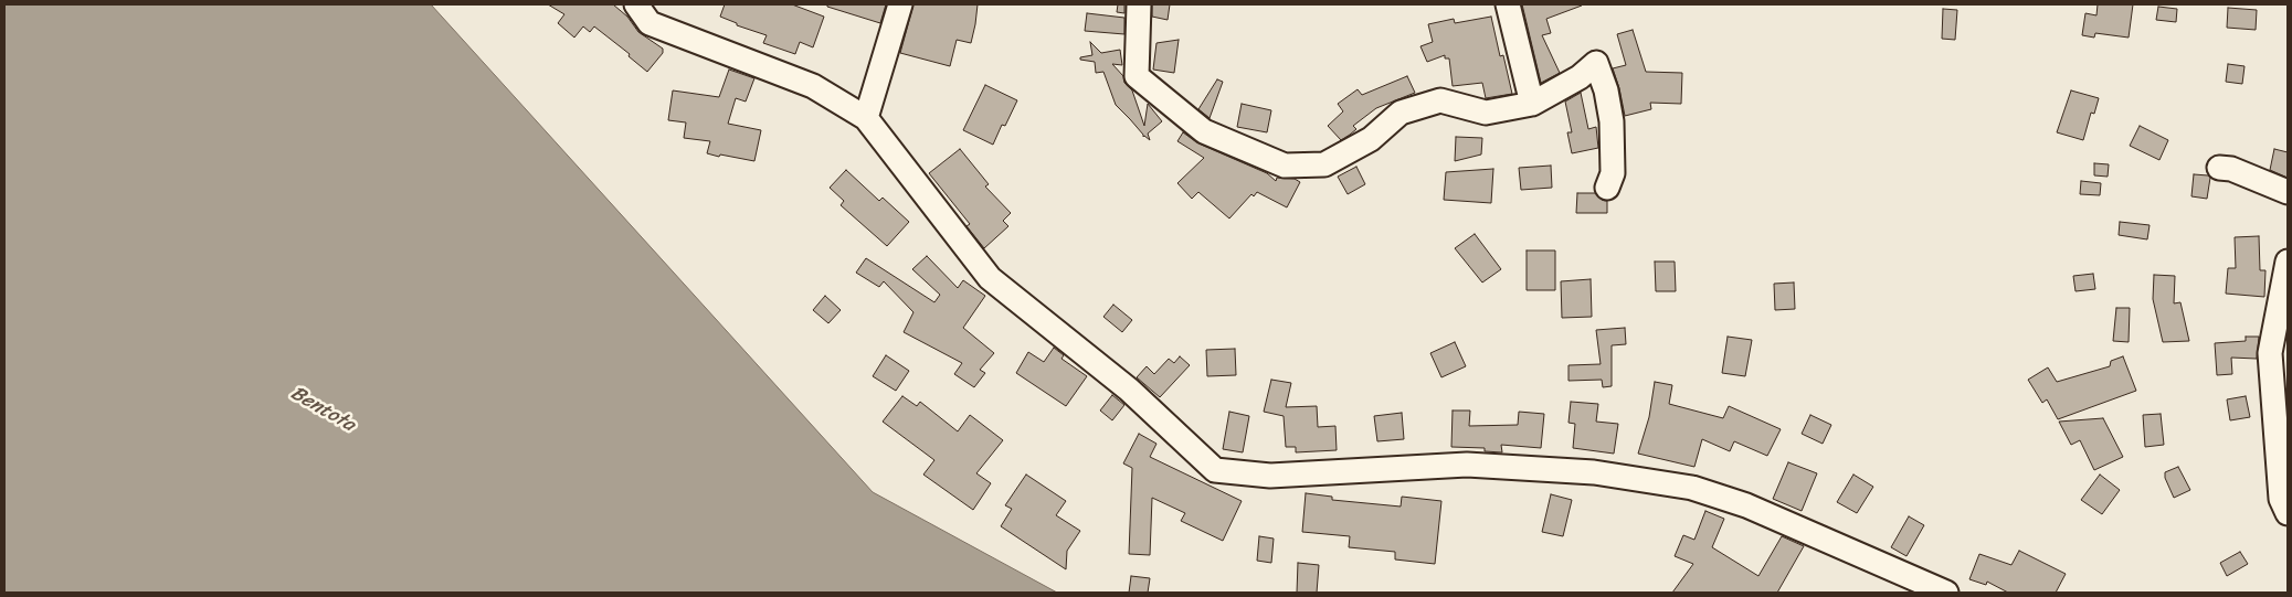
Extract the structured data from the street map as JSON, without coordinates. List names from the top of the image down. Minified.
{"water":["Bentota"]}
